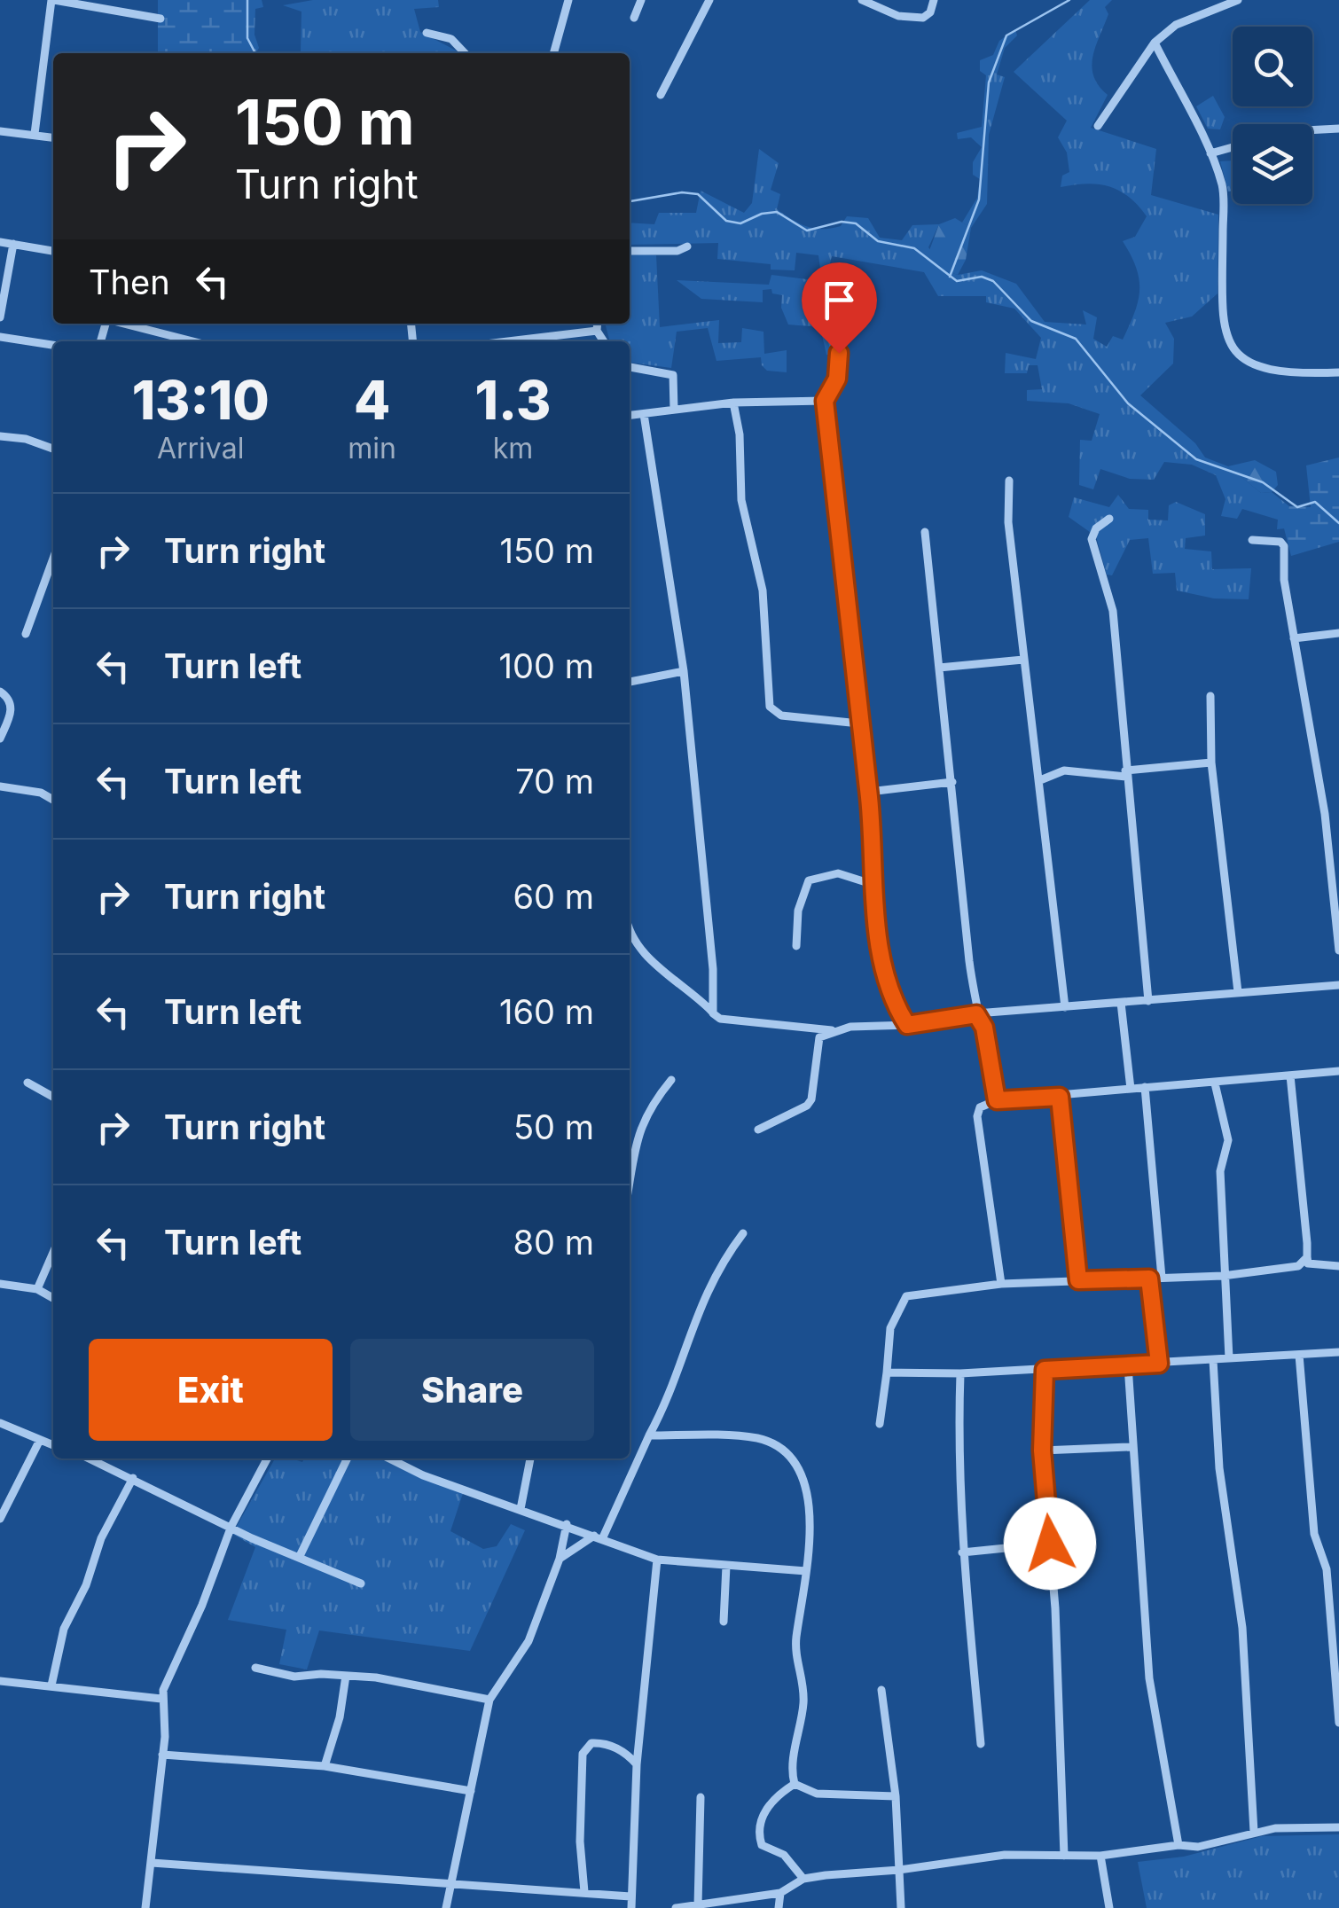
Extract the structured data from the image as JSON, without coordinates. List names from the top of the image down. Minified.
{"page":{"turn":["150 m","Turn right"],"then":"Then","eta":["13:10","Arrival","4","min","1.3","km"],"list":[{"name":"Turn right","value":"150 m"},{"name":"Turn left","value":"100 m"},{"name":"Turn left","value":"70 m"},{"name":"Turn right","value":"60 m"},{"name":"Turn left","value":"160 m"},{"name":"Turn right","value":"50 m"},{"name":"Turn left","value":"80 m"}],"buttons":["Exit","Share"]}}
